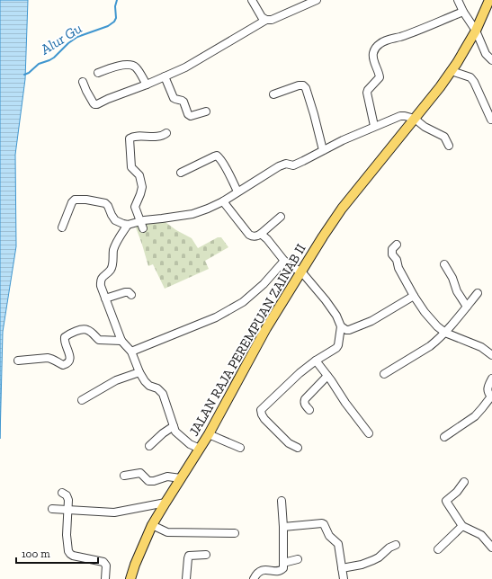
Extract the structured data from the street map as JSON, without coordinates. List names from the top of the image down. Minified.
{"streets":{"main road":["JALAN RAJA PEREMPUAN ZAINAB II"]},"water":["Alur Gu"],"scale_bar":"100 m"}
